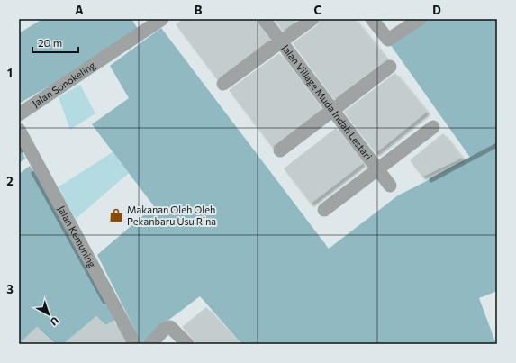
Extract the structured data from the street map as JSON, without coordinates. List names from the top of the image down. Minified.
{"streets":{"street":["Jalan Sonokeling","Jalan Village Muda Indah Lestari","Jalan Kemuning"]},"places":{"shop":["Makanan Oleh Oleh Pekanbaru Usu Rina"]},"scale_bar":"20 m","north":"bottom right","grid":{"columns":["A","B","C","D"],"rows":["1","2","3"]}}
